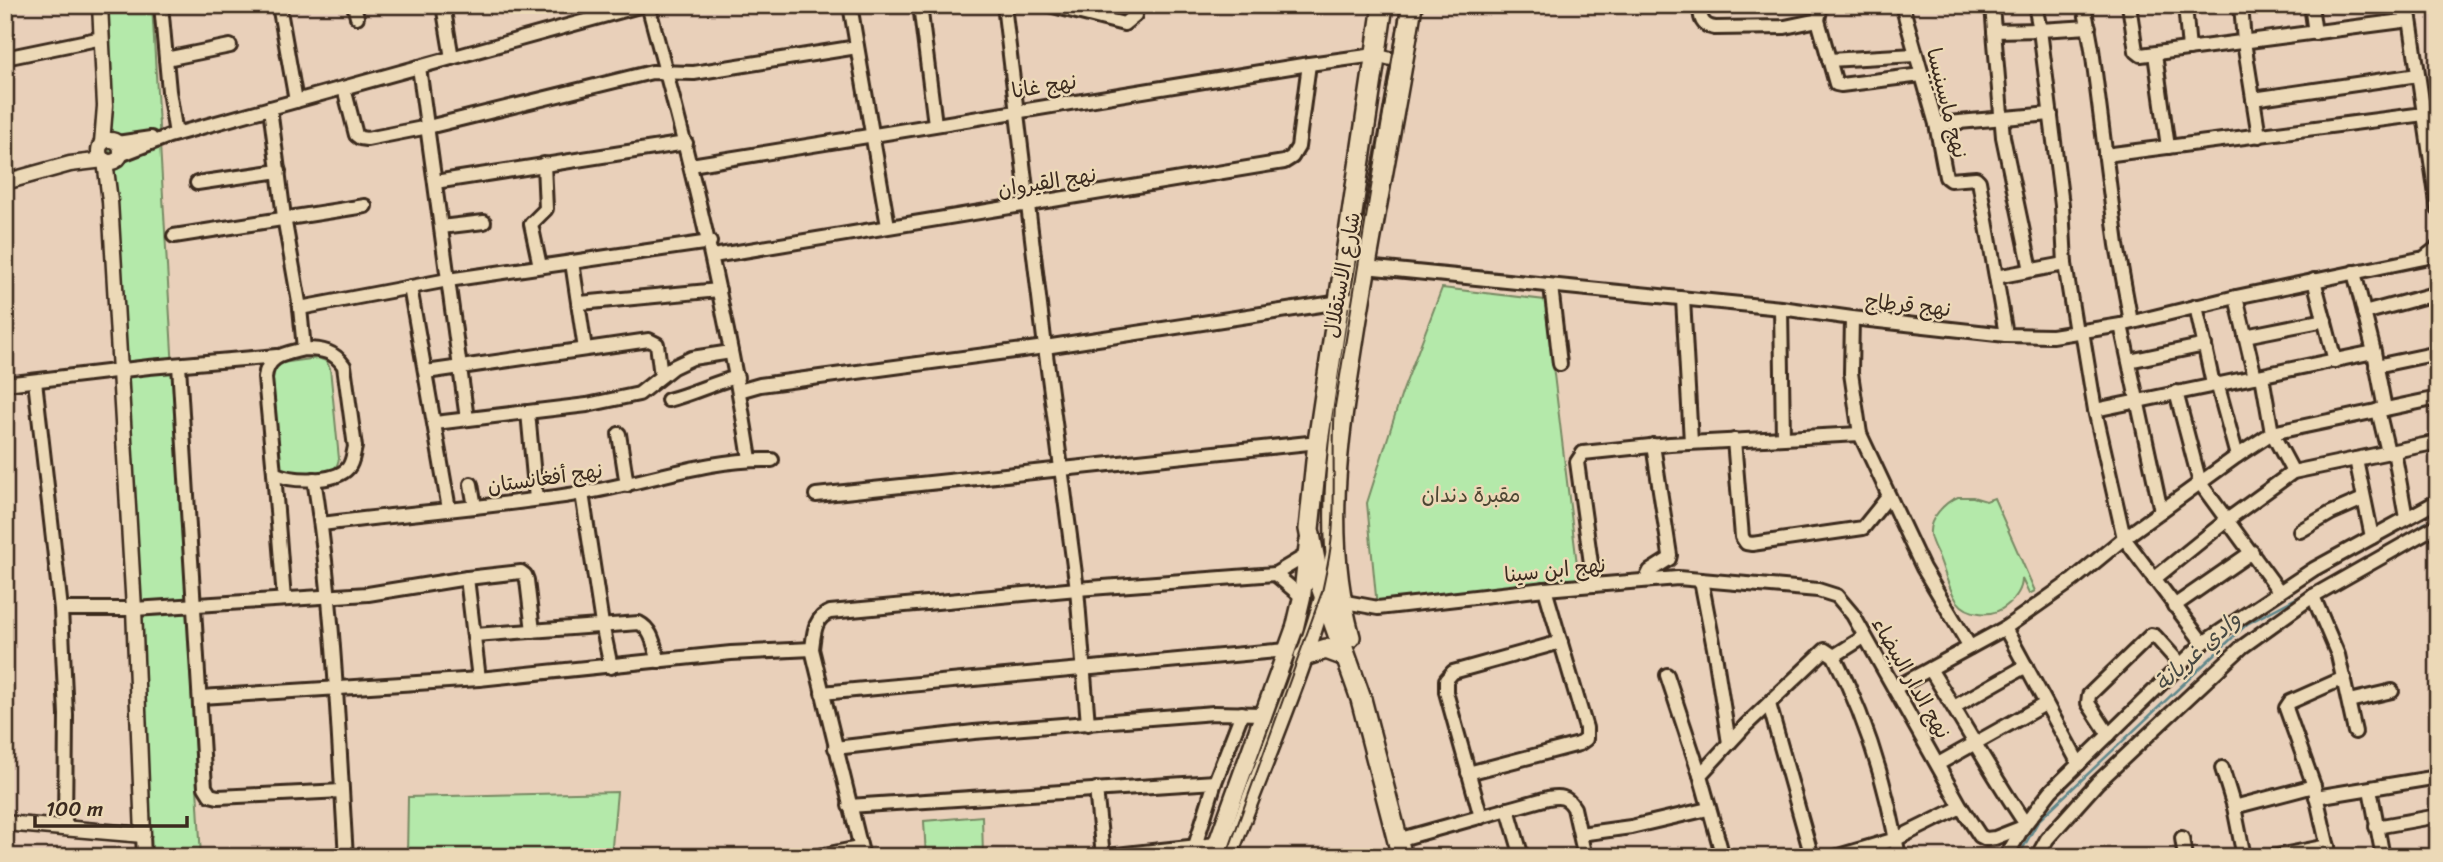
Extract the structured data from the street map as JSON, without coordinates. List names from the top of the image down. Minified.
{"streets":{"highway":["شارع الاستقلال"],"street":["نهج غانا","نهج ماسينيسا","نهج القيروان","نهج قرطاج","نهج أفغانستان","نهج ابن سينا","نهج الدار البيضاء"]},"crossings":[["نهج غانا","نهج القيروان"],["نهج غانا","شارع الاستقلال"],["شارع الاستقلال","نهج قرطاج"],["شارع الاستقلال","نهج ابن سينا"],["نهج ابن سينا","نهج الدار البيضاء"]],"water":["وادي غريانة"],"parks":["مقبرة دندان"],"scale_bar":"100 m"}
